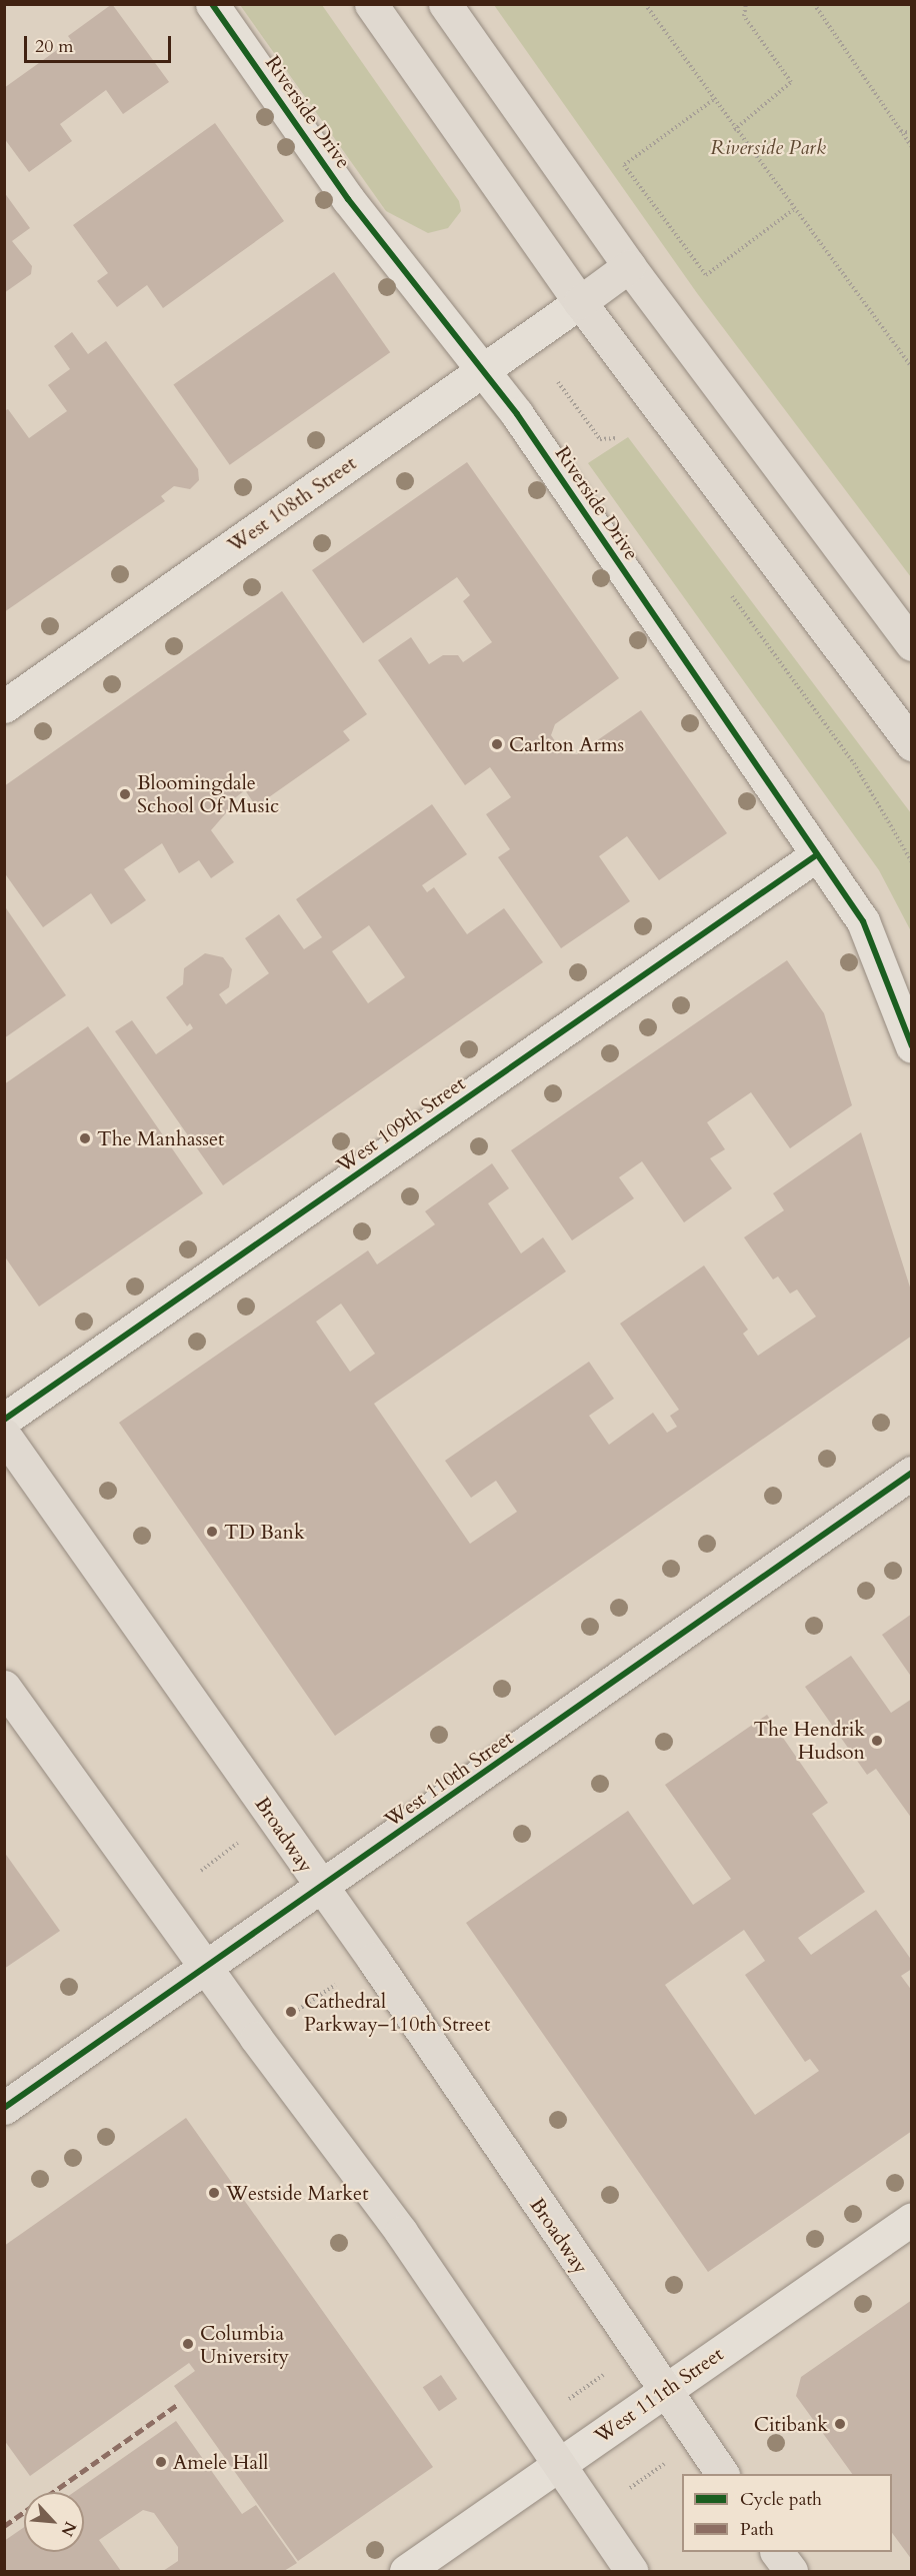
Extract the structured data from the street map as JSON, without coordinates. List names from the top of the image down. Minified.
{"streets":{"main road":["West 110th Street","Broadway"],"street":["Riverside Drive","West 108th Street","West 109th Street","West 111th Street"]},"crossings":[["Riverside Drive","West 108th Street"],["Riverside Drive","West 109th Street"],["West 110th Street","Broadway"],["Broadway","West 111th Street"]],"parks":["Riverside Park"],"places":["Carlton Arms","Bloomingdale School Of Music","The Manhasset","TD Bank","The Hendrik Hudson","Cathedral Parkway–110th Street","Westside Market","Columbia University","Citibank","Amele Hall"],"legend":["Cycle path","Path"],"scale_bar":"20 m","north":"bottom right"}
